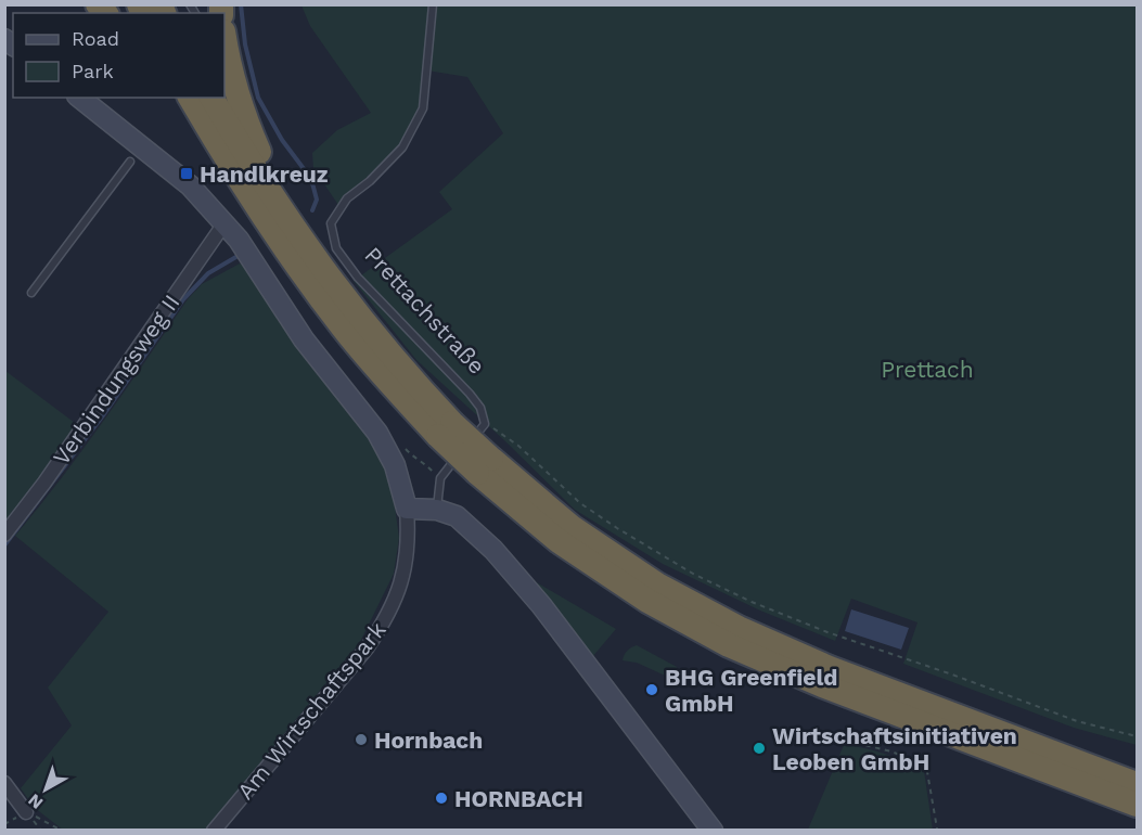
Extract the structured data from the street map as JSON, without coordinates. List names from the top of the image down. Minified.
{"streets":{"street":["Verbindungsweg II","Am Wirtschaftspark"],"lane":["Prettachstraße"]},"parks":["Prettach"],"places":{"transit":["Handlkreuz"],"other":["BHG Greenfield GmbH","Hornbach","Wirtschaftsinitiativen Leoben GmbH","HORNBACH"]},"legend":["Road","Park"],"north":"bottom left"}
